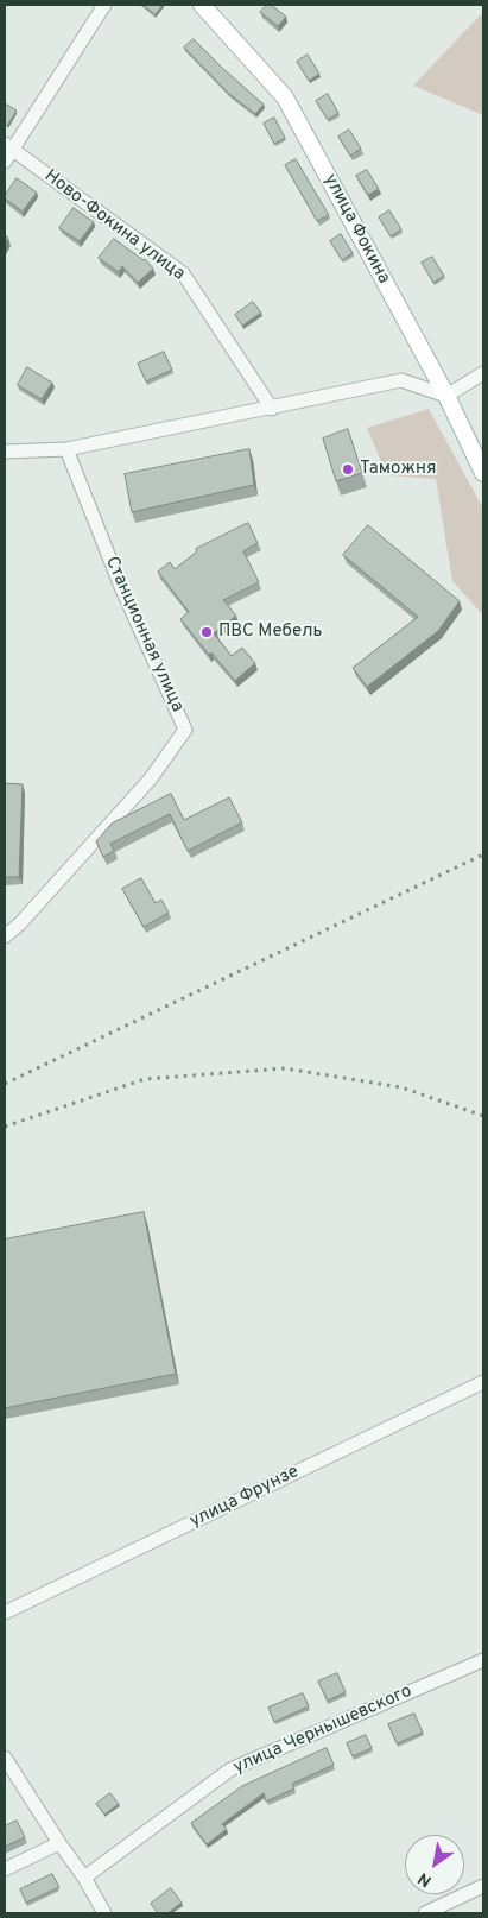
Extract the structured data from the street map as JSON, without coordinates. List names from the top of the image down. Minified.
{"streets":{"main road":["улица Фокина"],"street":["Ново-Фокина улица","Станционная улица","улица Фрунзе","улица Чернышевского"]},"places":["Таможня","ПВС Мебель"],"north":"bottom left"}
